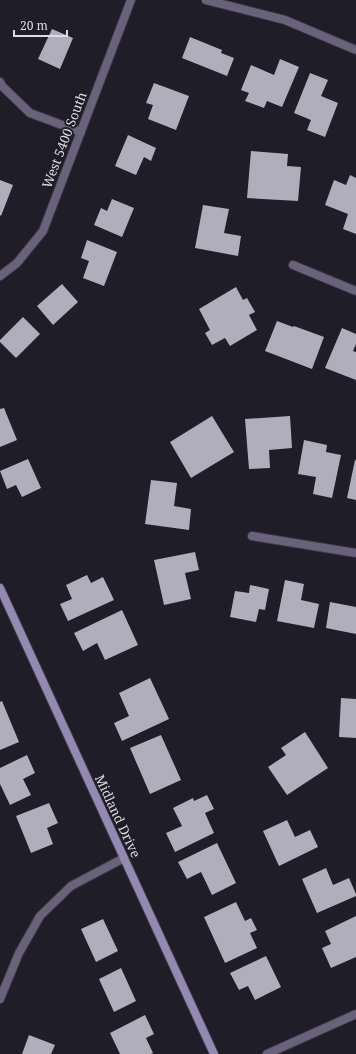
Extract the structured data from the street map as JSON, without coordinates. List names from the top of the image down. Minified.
{"streets":{"street":["West 5400 South","Midland Drive"]},"scale_bar":"20 m"}
